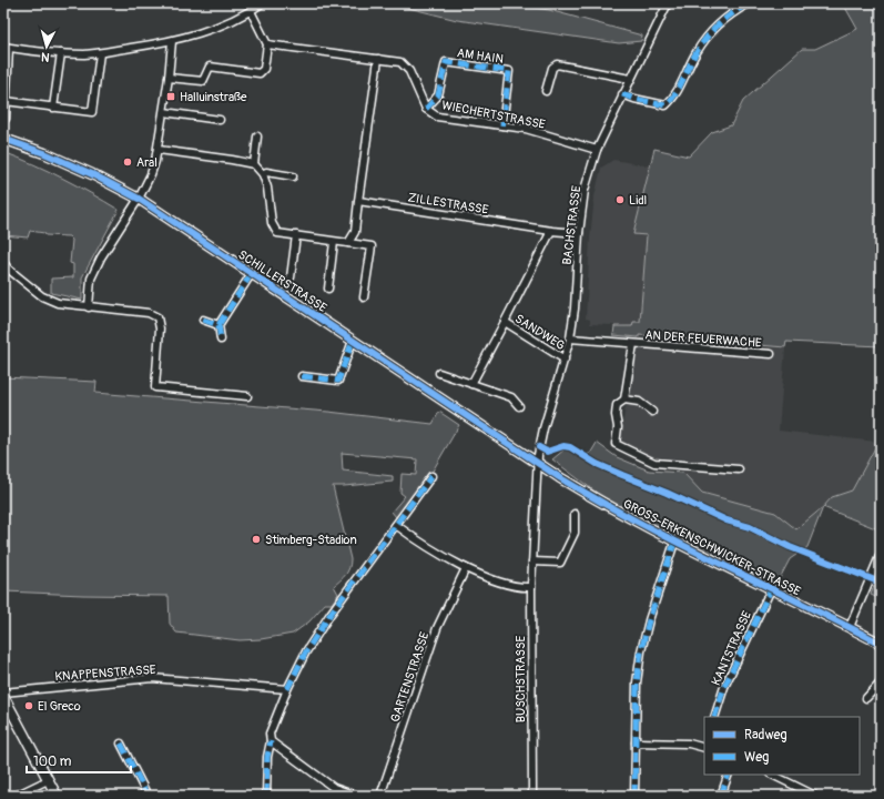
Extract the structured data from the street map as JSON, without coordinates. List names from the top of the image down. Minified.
{"streets":{"main road":["SCHILLERSTRASSE","GROSS-ERKENSCHWICKER-STRASSE"],"street":["AM HAIN","WIECHERTSTRASSE","ZILLESTRASSE","BACHSTRASSE","SANDWEG","AN DER FEUERWACHE","KANTSTRASSE","KNAPPENSTRASSE","GARTENSTRASSE","BUSCHSTRASSE"]},"crossings":[["AM HAIN","WIECHERTSTRASSE"],["WIECHERTSTRASSE","BACHSTRASSE"],["ZILLESTRASSE","BACHSTRASSE"],["BACHSTRASSE","SCHILLERSTRASSE"],["BACHSTRASSE","SANDWEG"],["BACHSTRASSE","AN DER FEUERWACHE"],["BACHSTRASSE","GROSS-ERKENSCHWICKER-STRASSE"],["BACHSTRASSE","BUSCHSTRASSE"],["SCHILLERSTRASSE","GROSS-ERKENSCHWICKER-STRASSE"],["SCHILLERSTRASSE","BUSCHSTRASSE"],["GROSS-ERKENSCHWICKER-STRASSE","KANTSTRASSE"],["GROSS-ERKENSCHWICKER-STRASSE","BUSCHSTRASSE"]],"places":{"transit":["Halluinstraße"],"other":["Aral","Lidl","Stimberg-Stadion","El Greco"]},"legend":["Radweg","Weg"],"scale_bar":"100 m","north":"bottom"}
